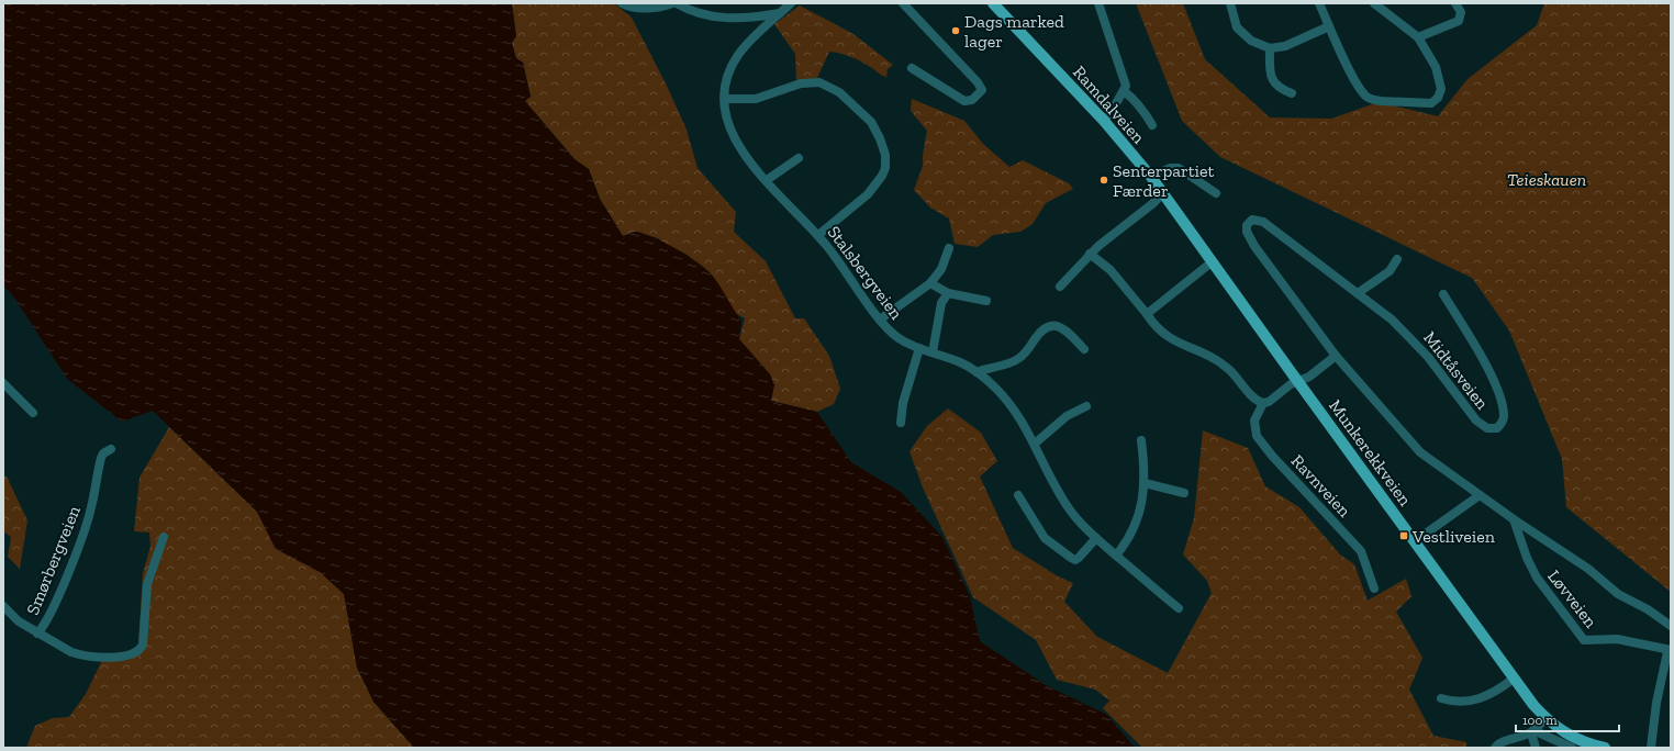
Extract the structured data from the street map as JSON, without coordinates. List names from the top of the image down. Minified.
{"streets":{"main road":["Ramdalveien","Munkerekkveien"],"street":["Stalsbergveien","Midtåsveien","Ravnveien","Smørbergveien","Løvveien"]},"crossings":[["Ramdalveien","Munkerekkveien"]],"parks":["Teieskauen"],"places":{"other":["Dags marked lager","Senterpartiet Færder"],"transit":["Vestliveien"]},"scale_bar":"100 m"}
